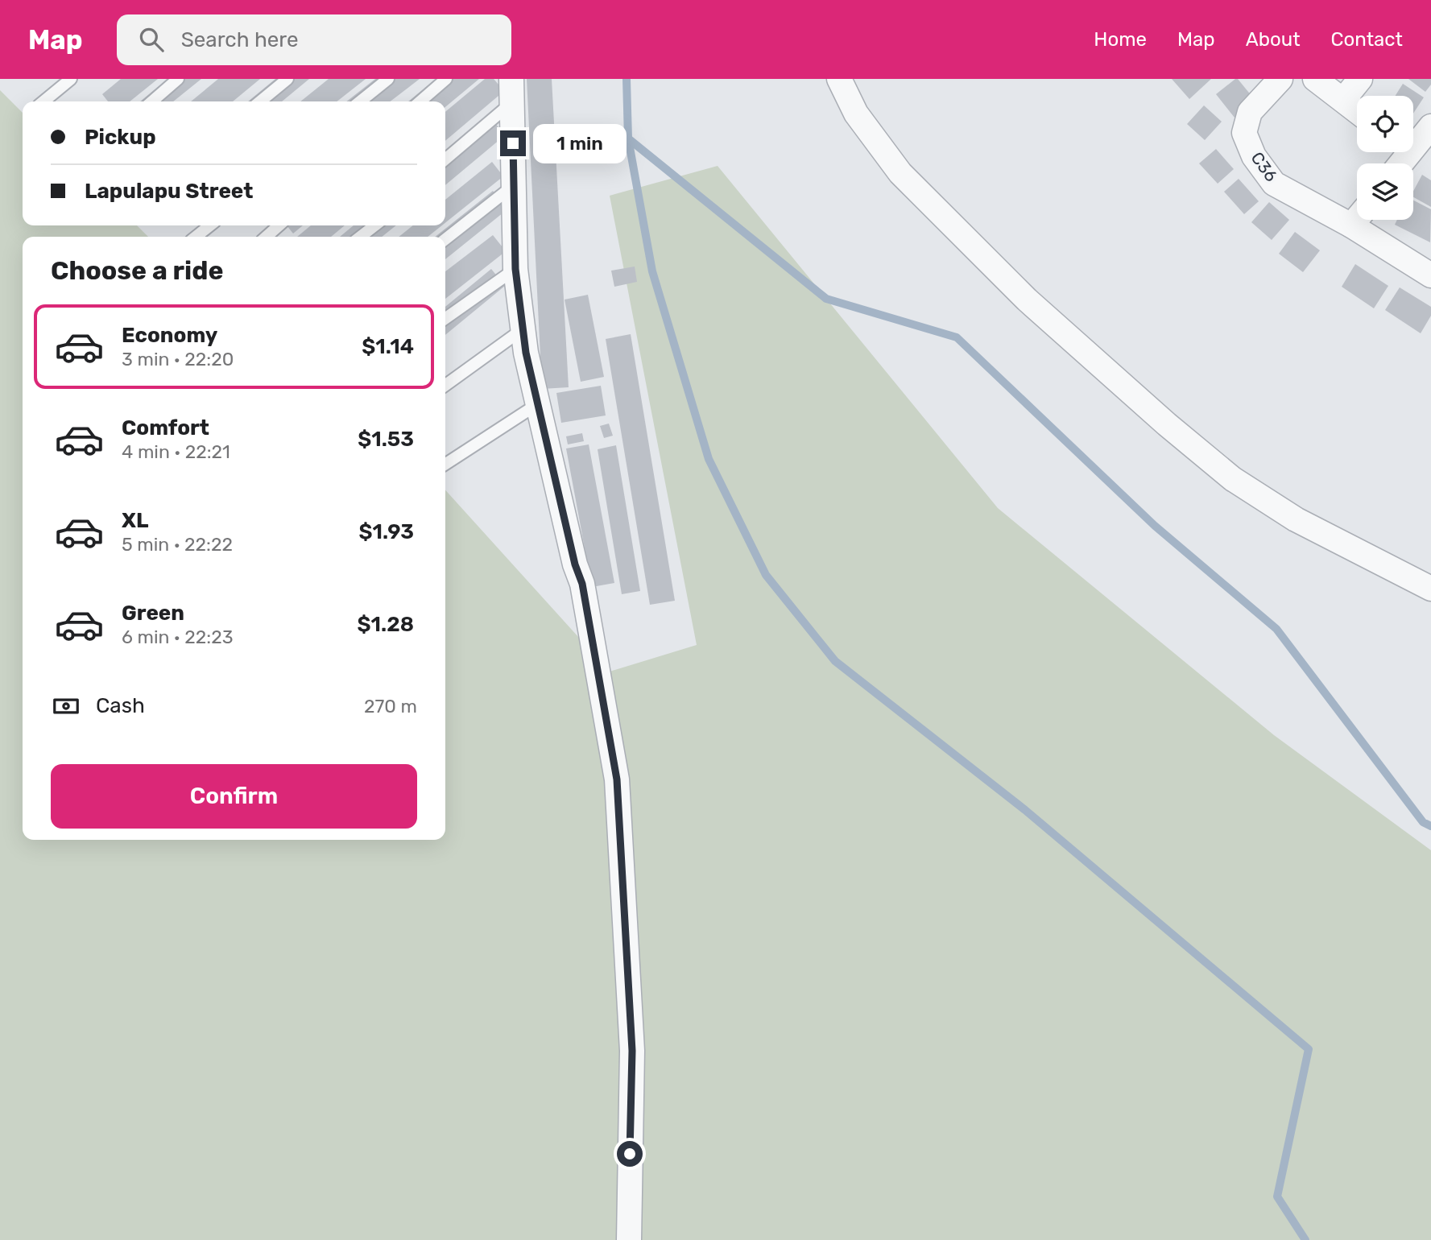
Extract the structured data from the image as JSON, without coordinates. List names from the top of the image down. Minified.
{"streets":{"street":["C36"]},"page":{"header":"Map","search":"Search here","nav":["Home","Map","About","Contact"],"banner":["Pickup","Lapulapu Street"],"bubble":"1 min","heading":"Choose a ride","list":[{"name":"Economy","note":"3 min · 22:20","value":"$1.14"},{"name":"Comfort","note":"4 min · 22:21","value":"$1.53"},{"name":"XL","note":"5 min · 22:22","value":"$1.93"},{"name":"Green","note":"6 min · 22:23","value":"$1.28"}],"pay":["Cash","270 m"],"buttons":"Confirm"}}
